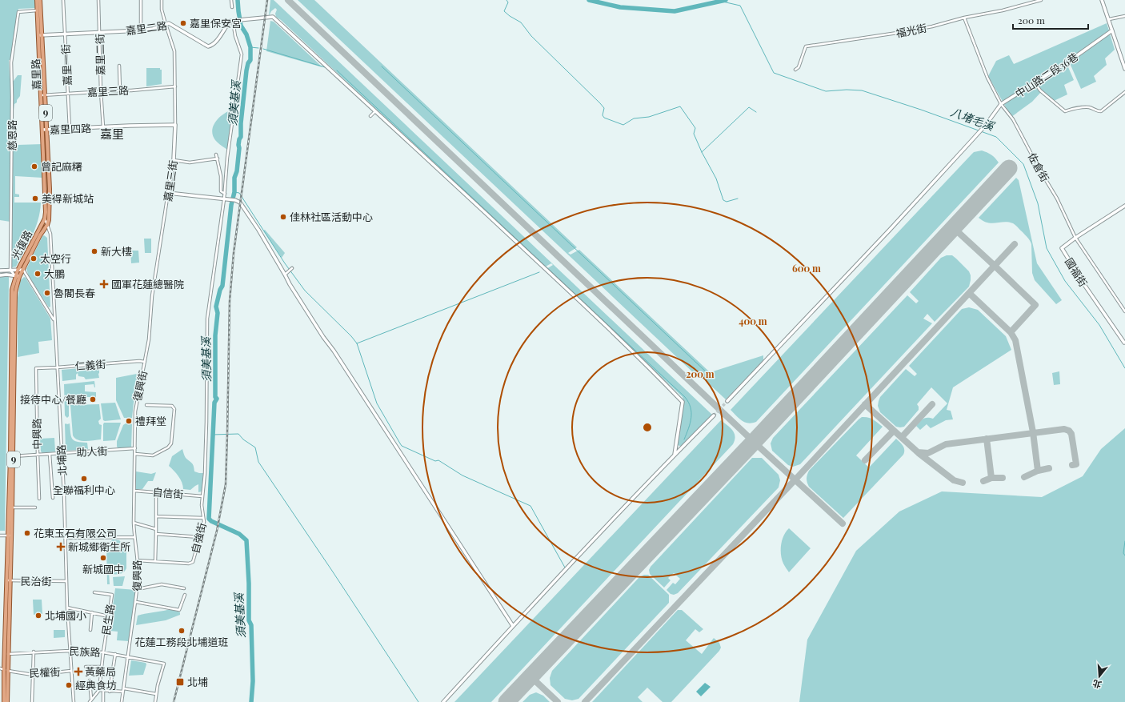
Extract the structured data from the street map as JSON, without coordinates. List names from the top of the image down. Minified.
{"streets":{"main road":["嘉里路","9","光復路"],"street":["嘉里二路","福光街","嘉里二街","嘉里一街","中山路二段36巷","嘉里三路","嘉里四路","慈恩路","佐倉街","嘉里三街","國福街","仁義街","復興街","中興路","助人街","北埔路","自信街","自強街","復興路","民治街","民生路","民族路","民權街"]},"crossings":[["嘉里二路","嘉里二街"],["嘉里二路","嘉里一街"],["嘉里二路","嘉里路"],["嘉里二路","嘉里三街"],["嘉里二路","自強街"],["福光街","佐倉街"],["嘉里二街","嘉里三路"],["嘉里二街","嘉里四路"],["嘉里一街","嘉里三路"],["嘉里一街","嘉里四路"],["嘉里路","嘉里三路"],["嘉里路","嘉里四路"],["嘉里路","慈恩路"],["嘉里路","光復路"],["嘉里路","北埔路"],["中山路二段36巷","佐倉街"],["嘉里三路","嘉里三街"],["嘉里四路","嘉里三街"],["佐倉街","國福街"],["嘉里三街","仁義街"],["嘉里三街","復興街"],["光復路","助人街"],["光復路","北埔路"],["光復路","民治街"],["光復路","民族路"],["光復路","民權街"],["仁義街","復興街"],["仁義街","中興路"],["仁義街","北埔路"],["復興街","助人街"],["復興街","復興路"],["中興路","助人街"],["助人街","北埔路"],["助人街","復興路"],["北埔路","民治街"],["北埔路","民族路"],["北埔路","民權街"],["自信街","自強街"],["自信街","復興路"],["自強街","復興路"],["復興路","民族路"],["民生路","民族路"]],"districts":["嘉里"],"water":["須美基溪","八堵毛溪"],"places":{"other":["嘉里保安宮","曾記麻糬","美得新城站","佳林社區活動中心","新大樓","太空行","大鵬","魯閣長春","接待中心/餐廳","禮拜堂","全聯福利中心","花東玉石有限公司","新城國中","北埔國小","花蓮工務段北埔道班","經典食坊"],"health":["國軍花蓮總醫院","新城鄉衛生所","黃藥局"],"transit":["北埔"]},"scale_bar":"200 m","north":"bottom","rings":["600 m","400 m","200 m"]}
